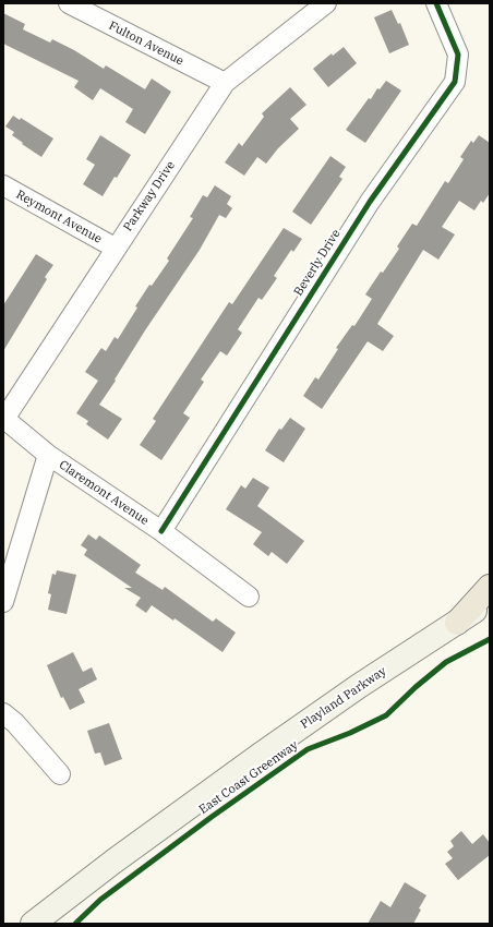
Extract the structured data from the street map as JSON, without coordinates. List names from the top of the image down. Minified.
{"streets":{"main road":["Playland Parkway"],"street":["Fulton Avenue","Parkway Drive","Reymont Avenue","Beverly Drive","Claremont Avenue"],"cycle path":["East Coast Greenway"]},"crossings":[["Fulton Avenue","Parkway Drive"],["Parkway Drive","Reymont Avenue"],["Parkway Drive","Claremont Avenue"],["Beverly Drive","Claremont Avenue"]]}
